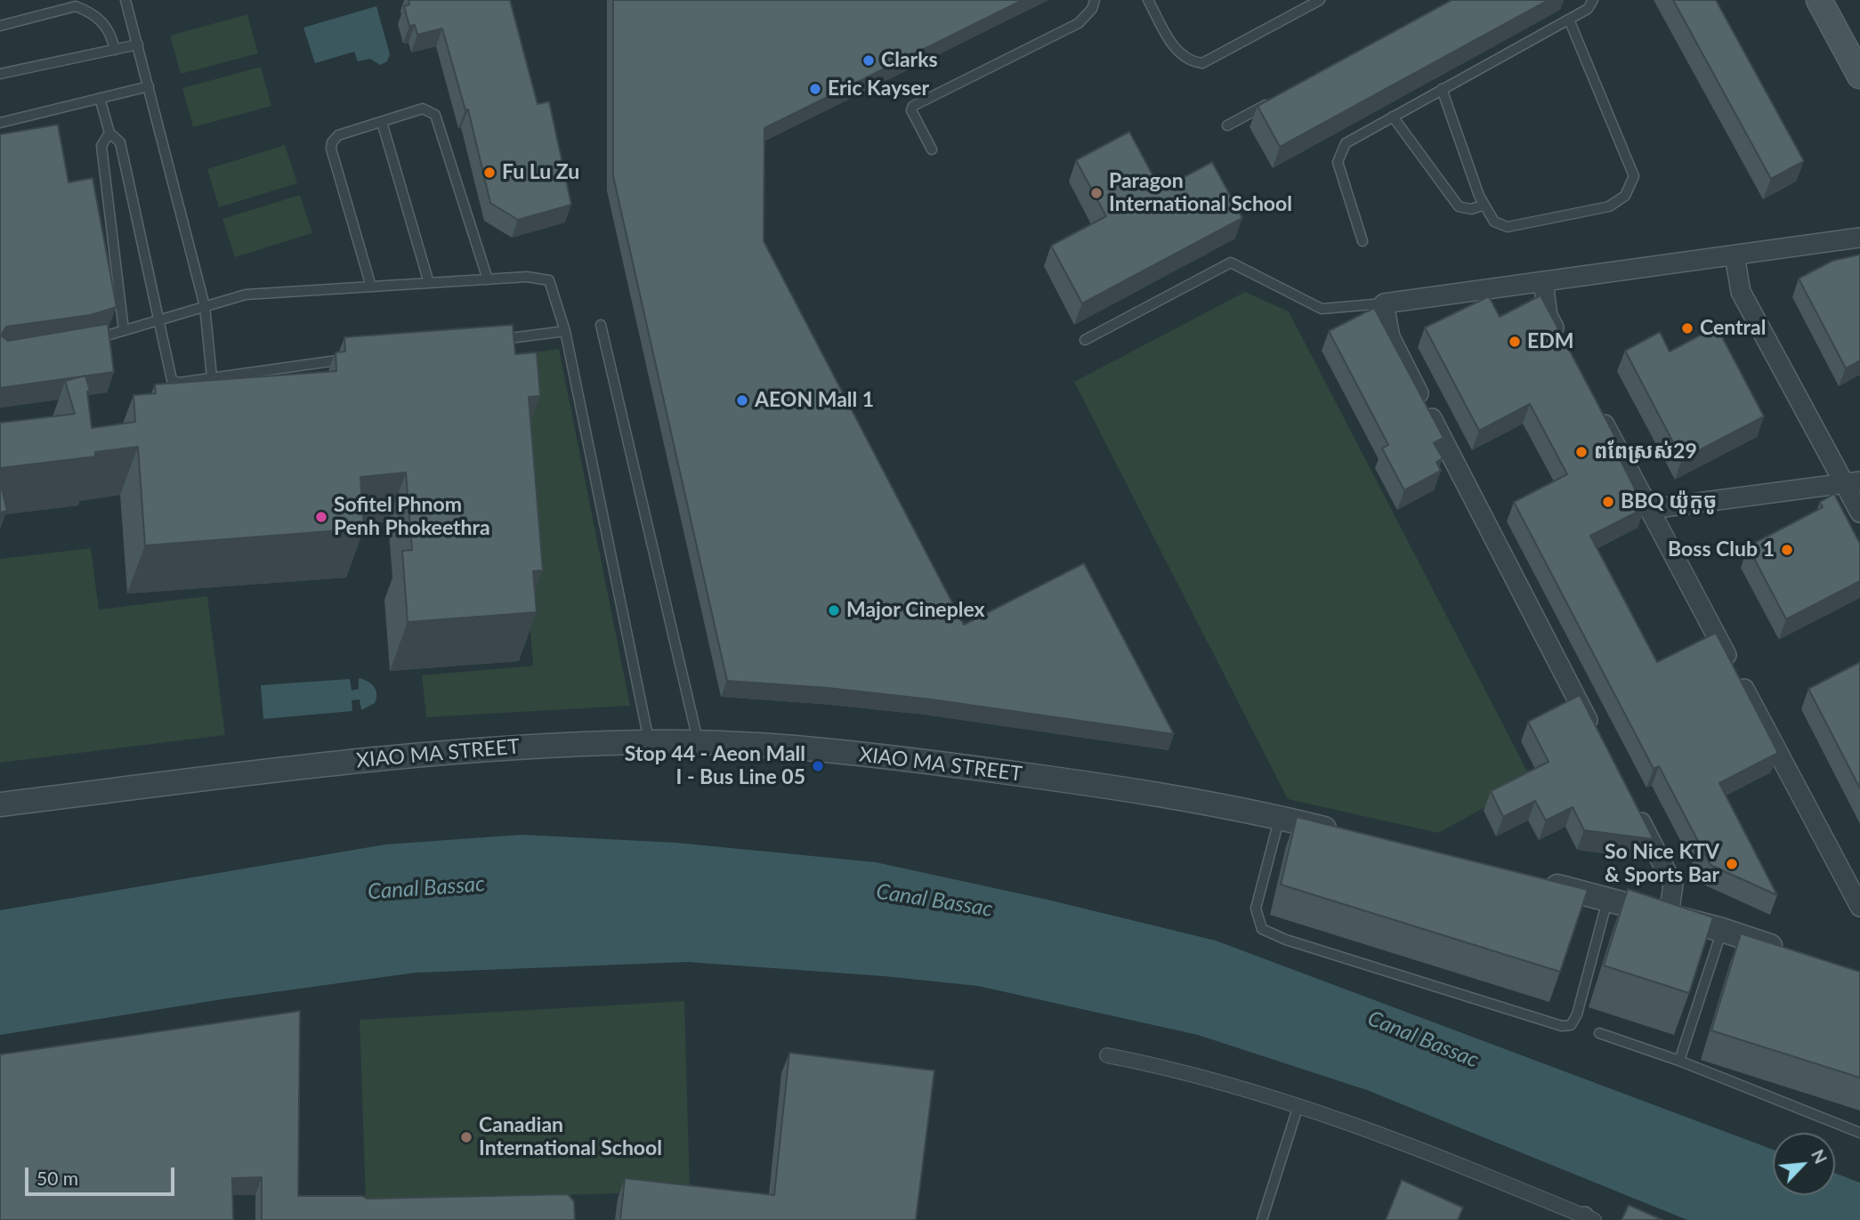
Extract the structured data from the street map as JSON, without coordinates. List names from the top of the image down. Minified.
{"streets":{"street":["XIAO MA STREET"]},"water":["Canal Bassac"],"places":["Clarks","Eric Kayser","Fu Lu Zu","Paragon International School","Central","EDM","AEON Mall 1","ពពែស្រស់29","BBQ យ៉ូកូចូ","Sofitel Phnom Penh Phokeethra","Boss Club 1","Major Cineplex","Stop 44 - Aeon Mall I - Bus Line 05","So Nice KTV & Sports Bar","Canadian International School"],"scale_bar":"50 m","north":"top right"}
